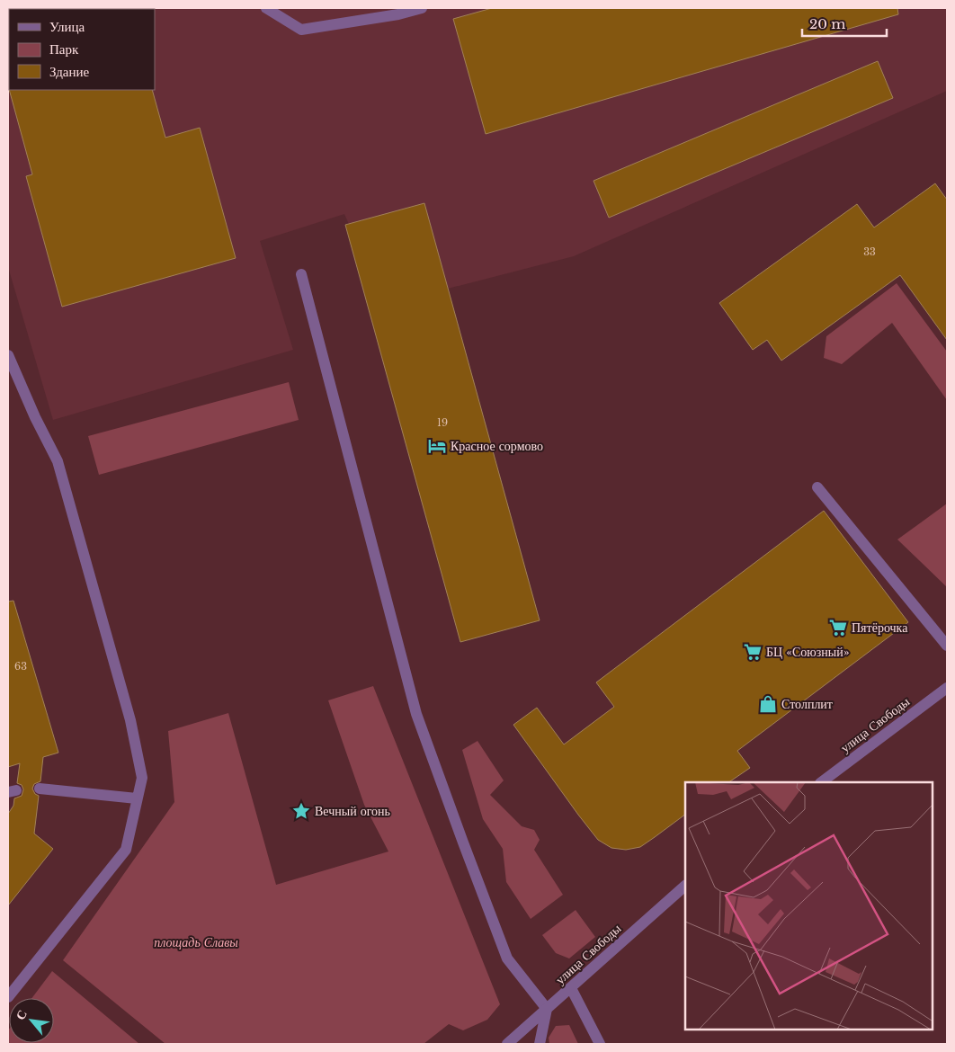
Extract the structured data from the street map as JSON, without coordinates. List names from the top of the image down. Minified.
{"streets":{"street":["улица Свободы"]},"parks":["площадь Славы"],"places":{"hotel":["Красное сормово"],"supermarket":["Пятёрочка","БЦ «Союзный»"],"shop":["Столплит"],"place":["Вечный огонь"]},"house_numbers":["33","19","63"],"legend":["Улица","Парк","Здание"],"scale_bar":"20 m","north":"top left"}
